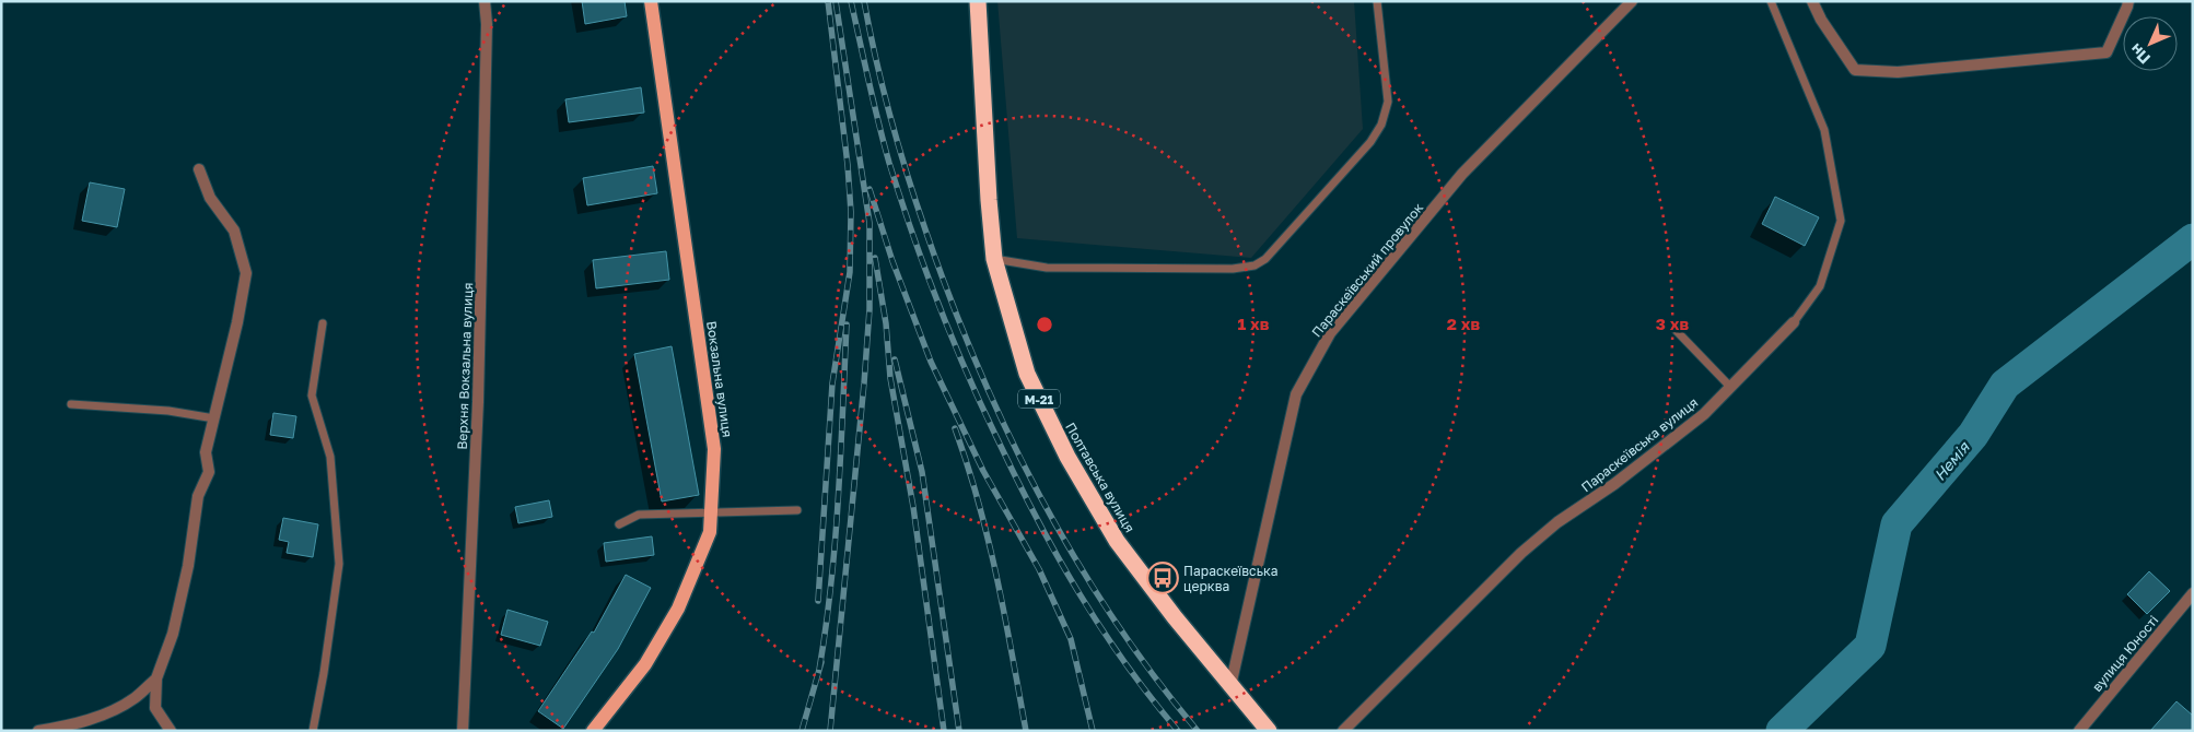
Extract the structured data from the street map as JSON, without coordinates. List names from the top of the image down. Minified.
{"streets":{"highway":["М-21","Полтавська вулиця"],"main road":["Вокзальна вулиця"],"street":["Параскеївський провулок","Верхня Вокзальна вулиця","Параскеївська вулиця","вулиця Юності"]},"crossings":[["Параскеївський провулок","Полтавська вулиця"]],"water":["Немія"],"places":{"bus stop":["Параскеївська церква"]},"north":"bottom left","rings":["1 хв","2 хв","3 хв"]}
